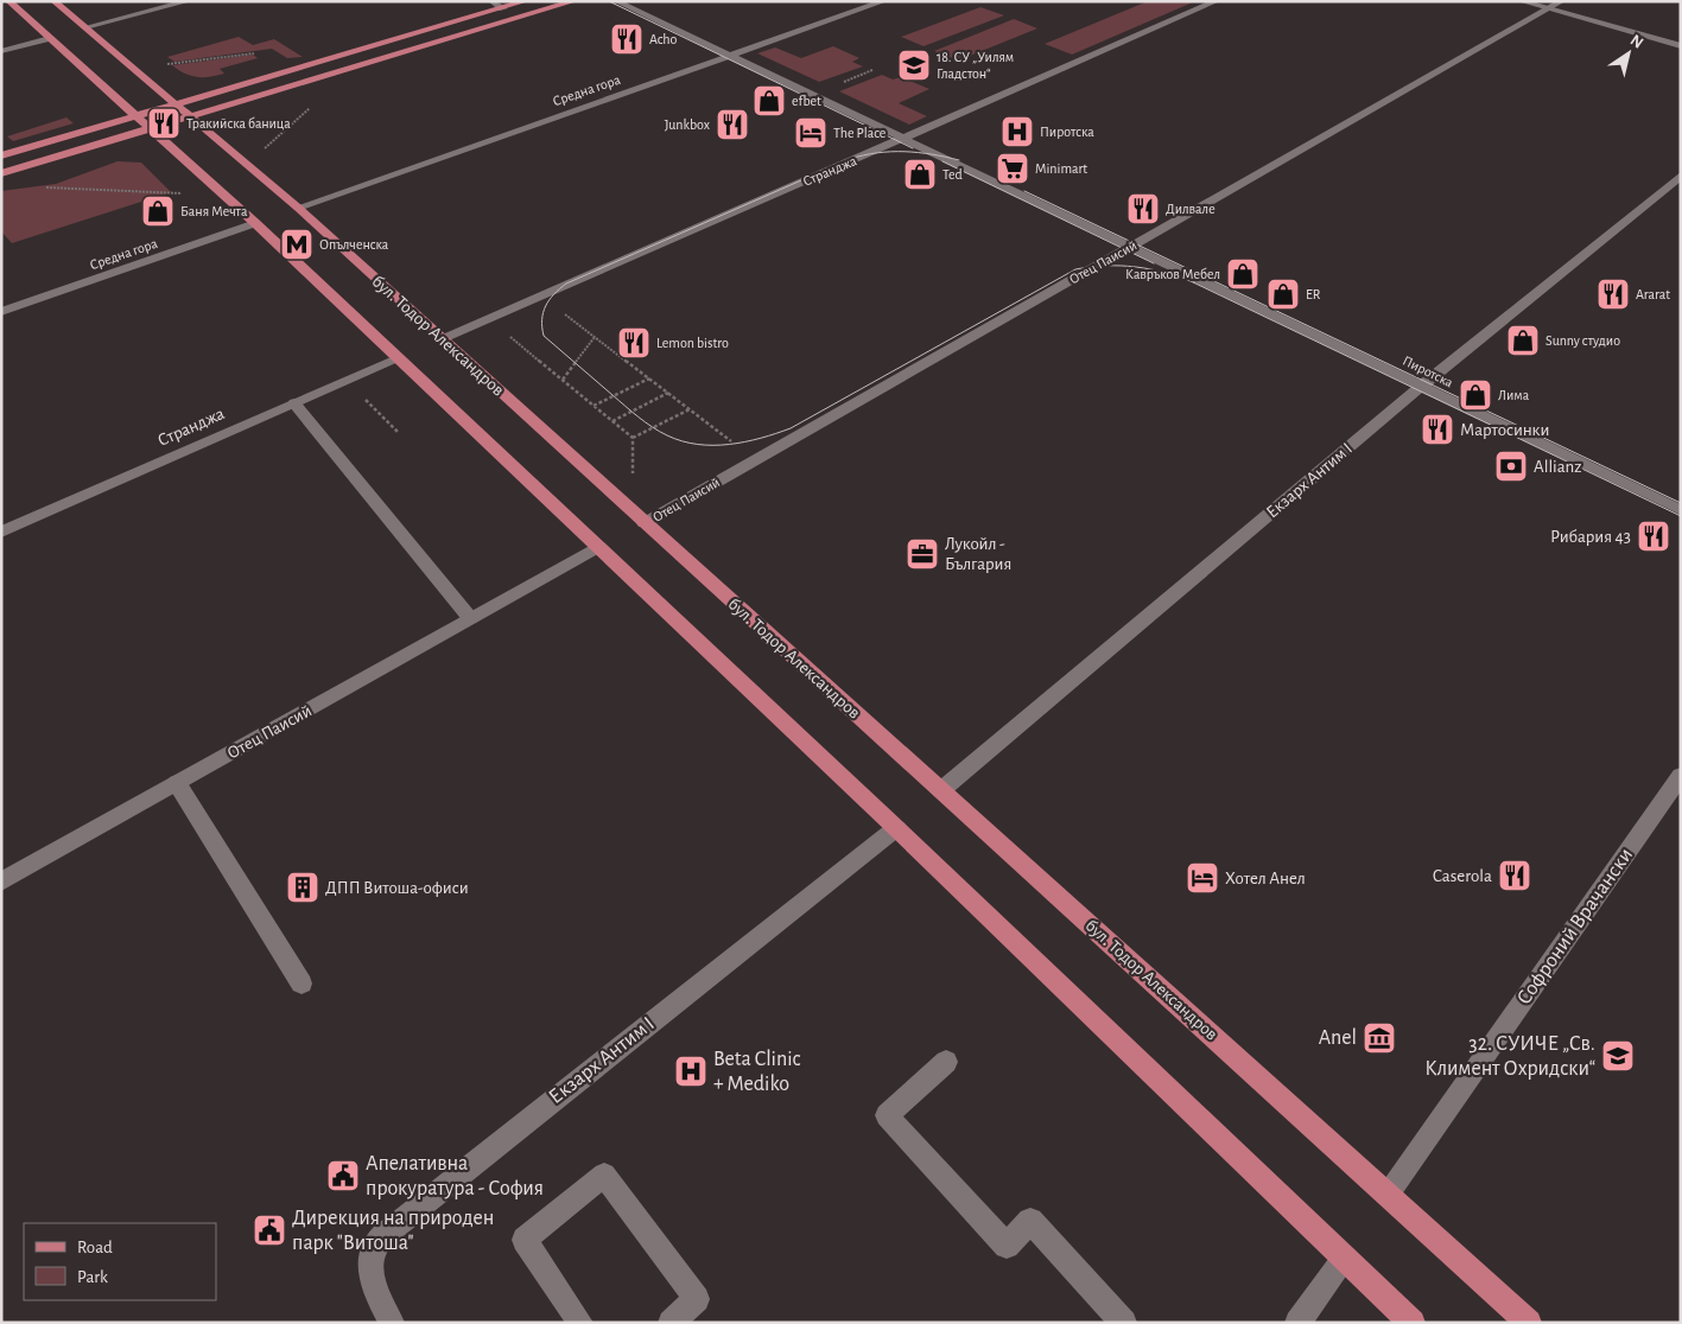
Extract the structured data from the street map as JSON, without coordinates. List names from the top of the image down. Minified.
{"streets":{"main road":["бул. Тодор Александров"],"street":["Средна гора","Странджа","Отец Паисий","Пиротска","Екзарх Антим I","Софроний Врачански"]},"crossings":[["Средна гора","бул. Тодор Александров"],["Средна гора","Пиротска"],["Странджа","бул. Тодор Александров"],["Странджа","Пиротска"],["Отец Паисий","бул. Тодор Александров"],["Отец Паисий","Пиротска"],["бул. Тодор Александров","Екзарх Антим I"],["бул. Тодор Александров","Софроний Врачански"],["Пиротска","Екзарх Антим I"]],"places":{"restaurant":["Acho","Тракийска баница","Junkbox","Дилвале","Ararat","Lemon bistro","Мартосинки","Рибария 43","Caserola"],"school or university":["18. СУ „Уилям Гладстон“","32. СУИЧЕ „Св. Климент Охридски“"],"shop":["efbet","Ted","Баня Мечта","Кавръков Мебел","ER","Sunny студио","Лима"],"hospital":["Пиротска","Beta Clinic + Mediko"],"hotel":["The Place","Хотел Анел"],"supermarket":["Minimart"],"metro station":["Опълченска"],"bank":["Allianz"],"office":["Лукойл - България"],"building":["ДПП Витоша-офиси"],"museum":["Anel"],"public building":["Апелативна прокуратура - София","Дирекция на природен парк \"Витоша\""]},"legend":["Road","Park"],"north":"top right"}
